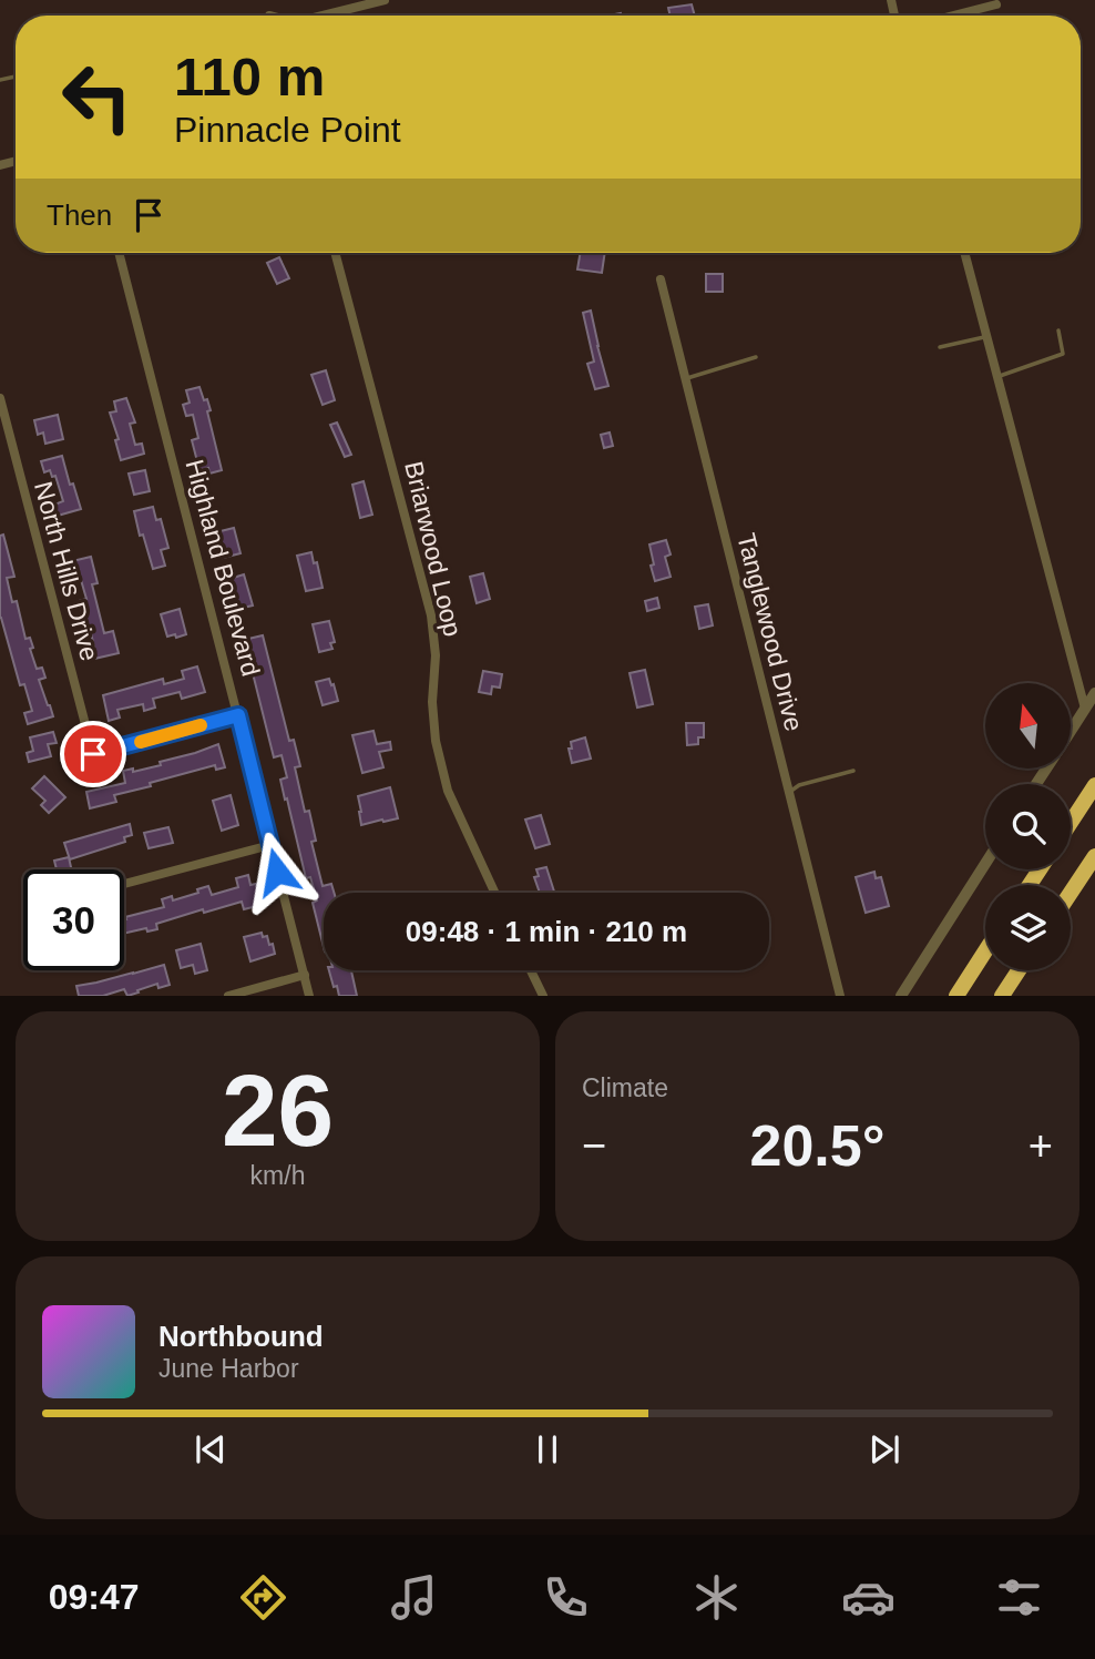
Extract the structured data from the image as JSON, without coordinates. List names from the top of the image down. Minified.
{"streets":{"street":["Briarwood Loop","Highland Boulevard","North Hills Drive","Tanglewood Drive"]},"crossings":[["Highland Boulevard","North Hills Drive"]],"north":"top","page":{"turn":["110 m","Pinnacle Point"],"then":"Then","limit":"30","trip":"09:48 · 1 min · 210 m","tile":[["26","km/h"],"Climate"],"heat":["−","20.5°","+"],"song":["Northbound","June Harbor"],"tabs":"09:47"}}
